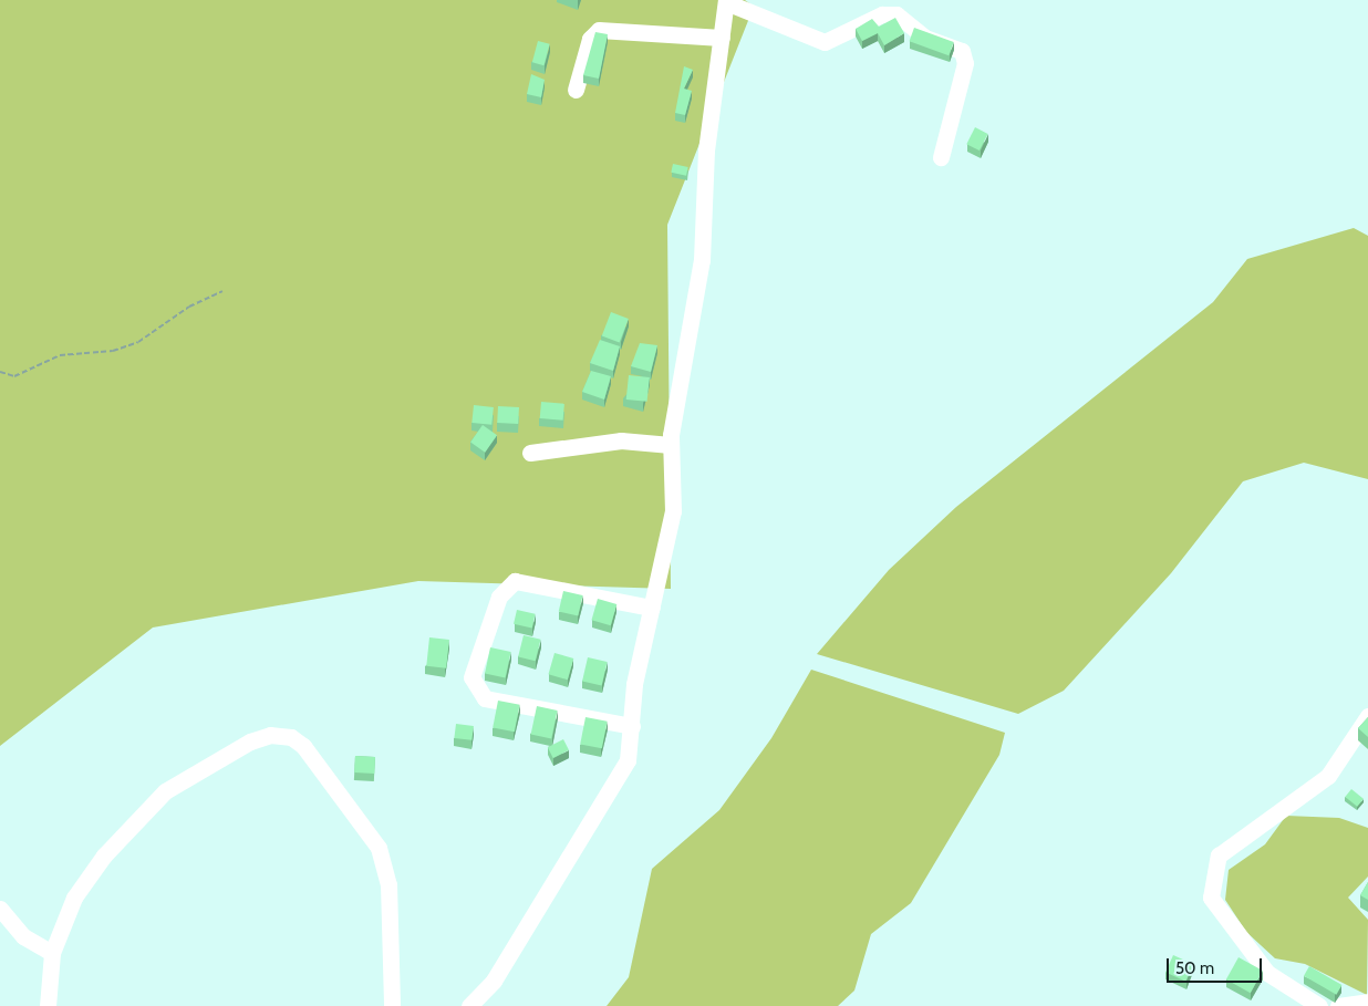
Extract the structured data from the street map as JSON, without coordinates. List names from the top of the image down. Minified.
{"scale_bar":"50 m"}
